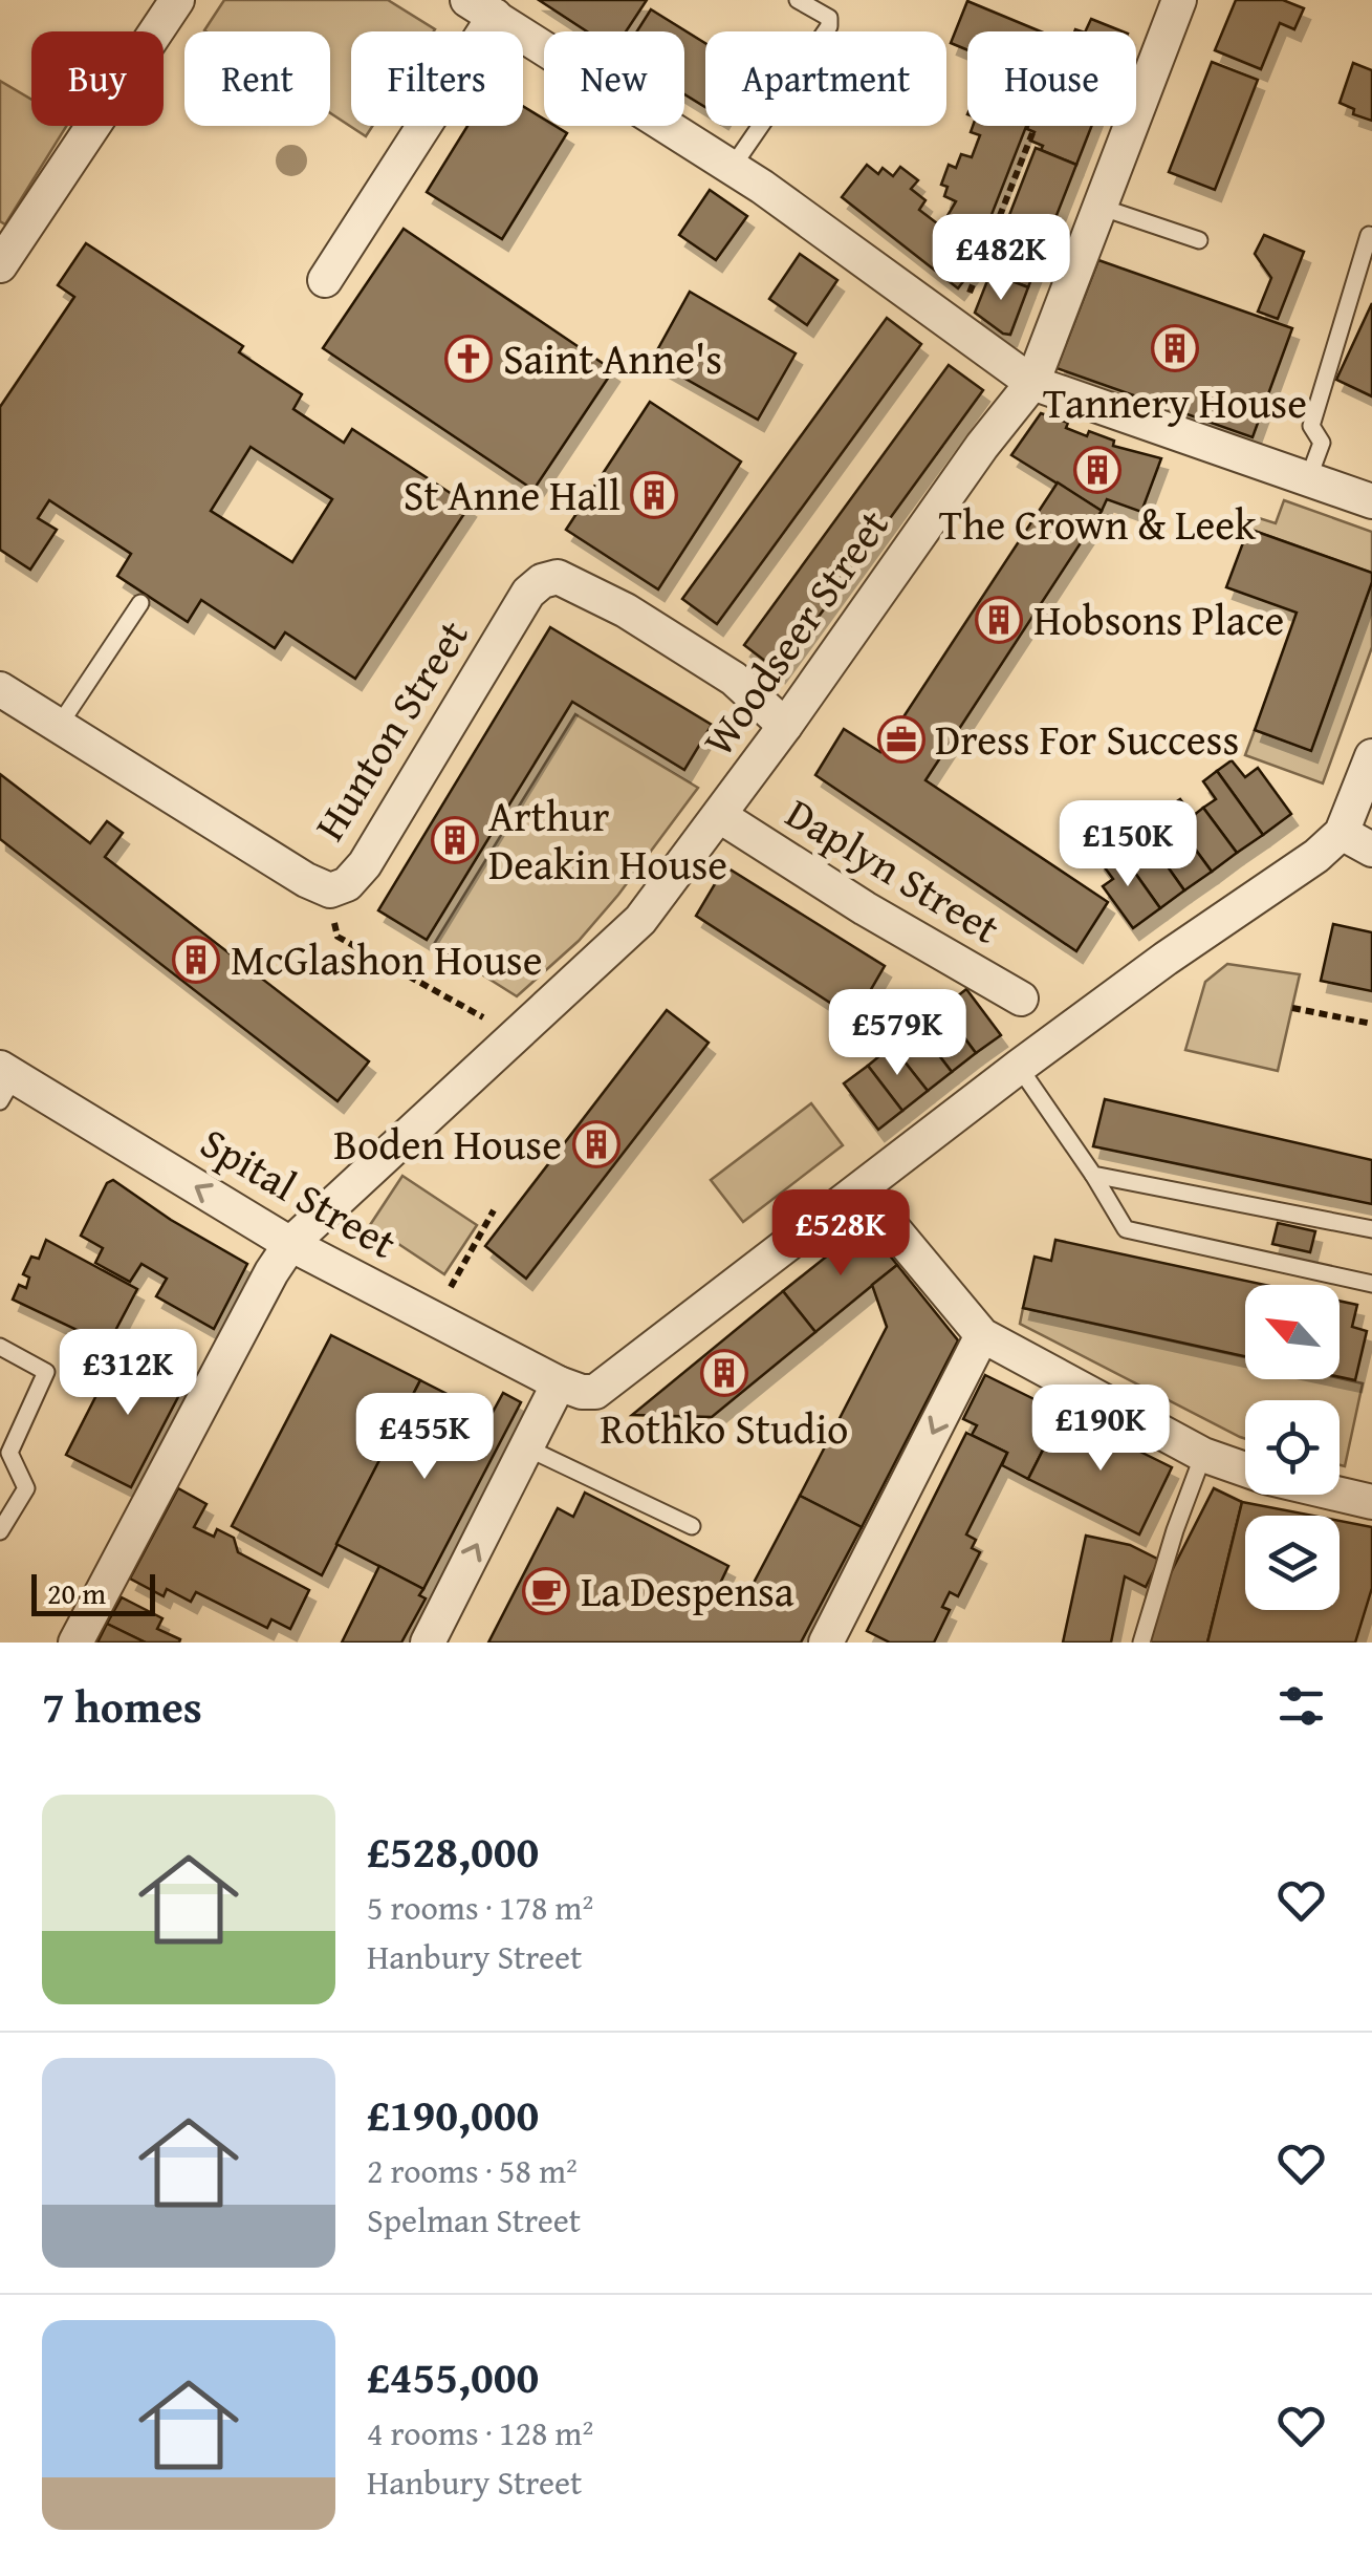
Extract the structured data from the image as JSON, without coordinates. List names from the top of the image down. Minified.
{"streets":{"street":["Woodseer Street","Hunton Street","Daplyn Street","Spital Street"]},"crossings":[["Woodseer Street","Hunton Street"],["Woodseer Street","Daplyn Street"],["Woodseer Street","Spital Street"]],"one_way":["Spital Street"],"places":{"building":["Tannery House","The Crown & Leek","St Anne Hall","Hobsons Place","Arthur Deakin House","McGlashon House","Boden House","Rothko Studio"],"church":["Saint Anne's"],"office":["Dress For Success"],"cafe":["La Despensa"]},"scale_bar":"20 m","north":"top left","page":{"chip":["Buy","Rent","Filters","New","Apartment","House"],"price":["£482K","£150K","£579K","£528K","£312K","£190K","£455K"],"scale":"20 m","heading":"7 homes","list":[{"name":"£528,000","note":"5 rooms · 178 m² · Hanbury Street"},{"name":"£190,000","note":"2 rooms · 58 m² · Spelman Street"},{"name":"£455,000","note":"4 rooms · 128 m² · Hanbury Street"}]}}
